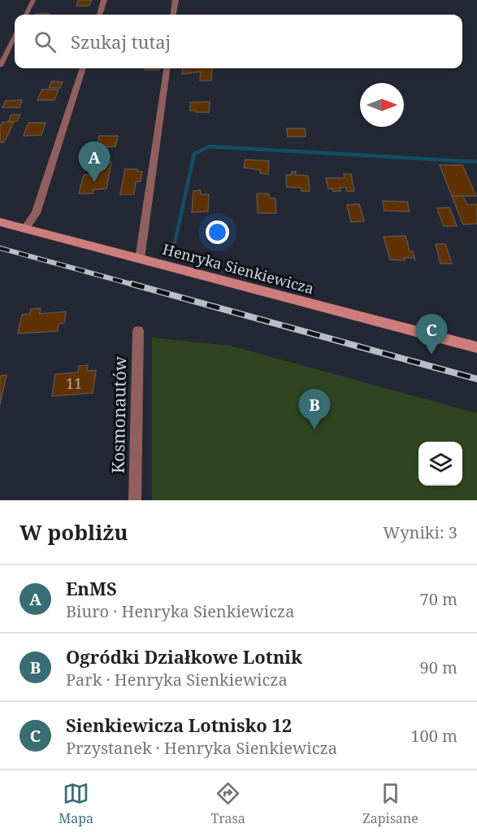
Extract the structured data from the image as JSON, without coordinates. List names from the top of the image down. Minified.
{"streets":{"main road":["Henryka Sienkiewicza"],"street":["Kosmonautów"]},"house_numbers":["11"],"north":"right","page":{"search":"Szukaj tutaj","pins":["A","C","B"],"heading":["W pobliżu","Wyniki: 3"],"list":[{"mark":"A","name":"EnMS","note":"Biuro · Henryka Sienkiewicza","value":"70 m"},{"mark":"B","name":"Ogródki Działkowe Lotnik","note":"Park · Henryka Sienkiewicza","value":"90 m"},{"mark":"C","name":"Sienkiewicza Lotnisko 12","note":"Przystanek · Henryka Sienkiewicza","value":"100 m"}],"nav":["Mapa","Trasa","Zapisane"]}}
